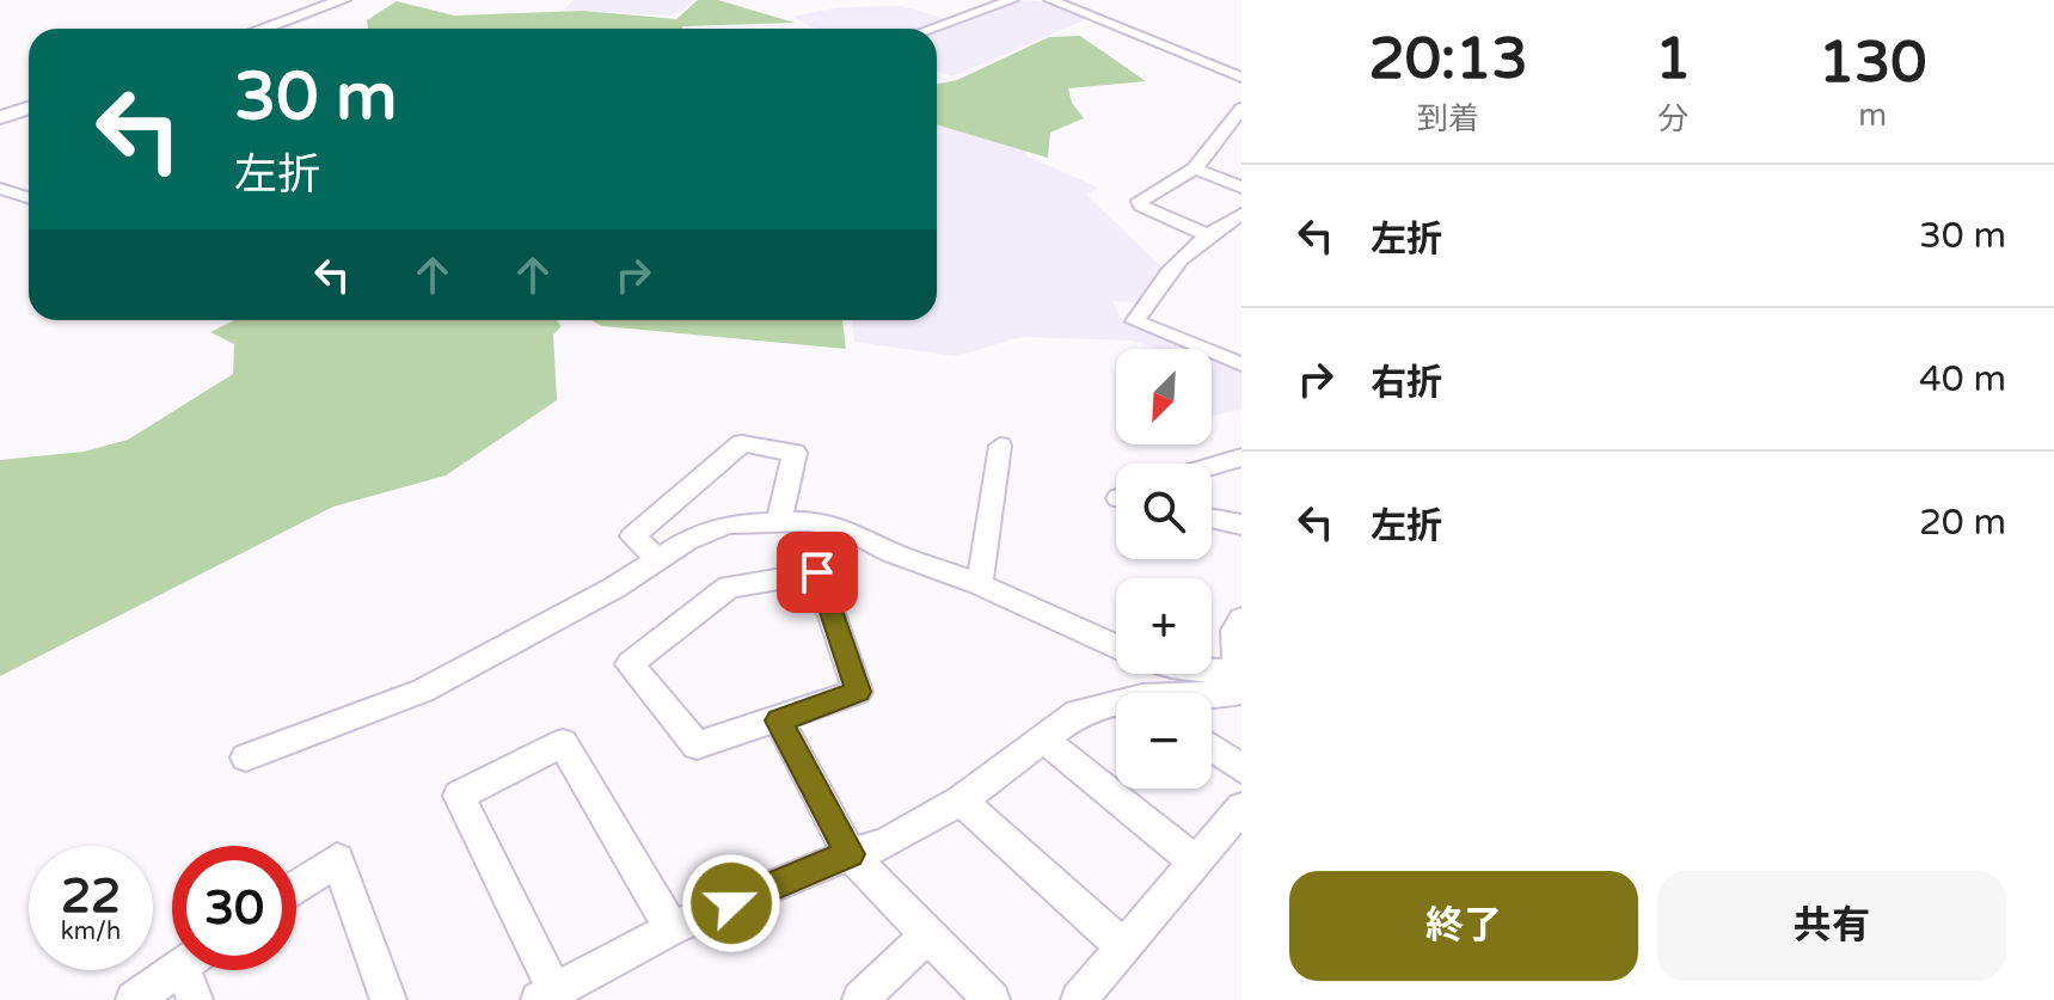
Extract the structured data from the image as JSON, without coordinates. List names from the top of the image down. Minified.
{"north":"bottom left","page":{"eta":["20:13","到着","1","分","130","m"],"turn":["30 m","左折"],"list":[{"name":"左折","value":"30 m"},{"name":"右折","value":"40 m"},{"name":"左折","value":"20 m"}],"map_buttons":["+","−"],"speed":"22 km/h","limit":"30","buttons":["終了","共有"]}}
